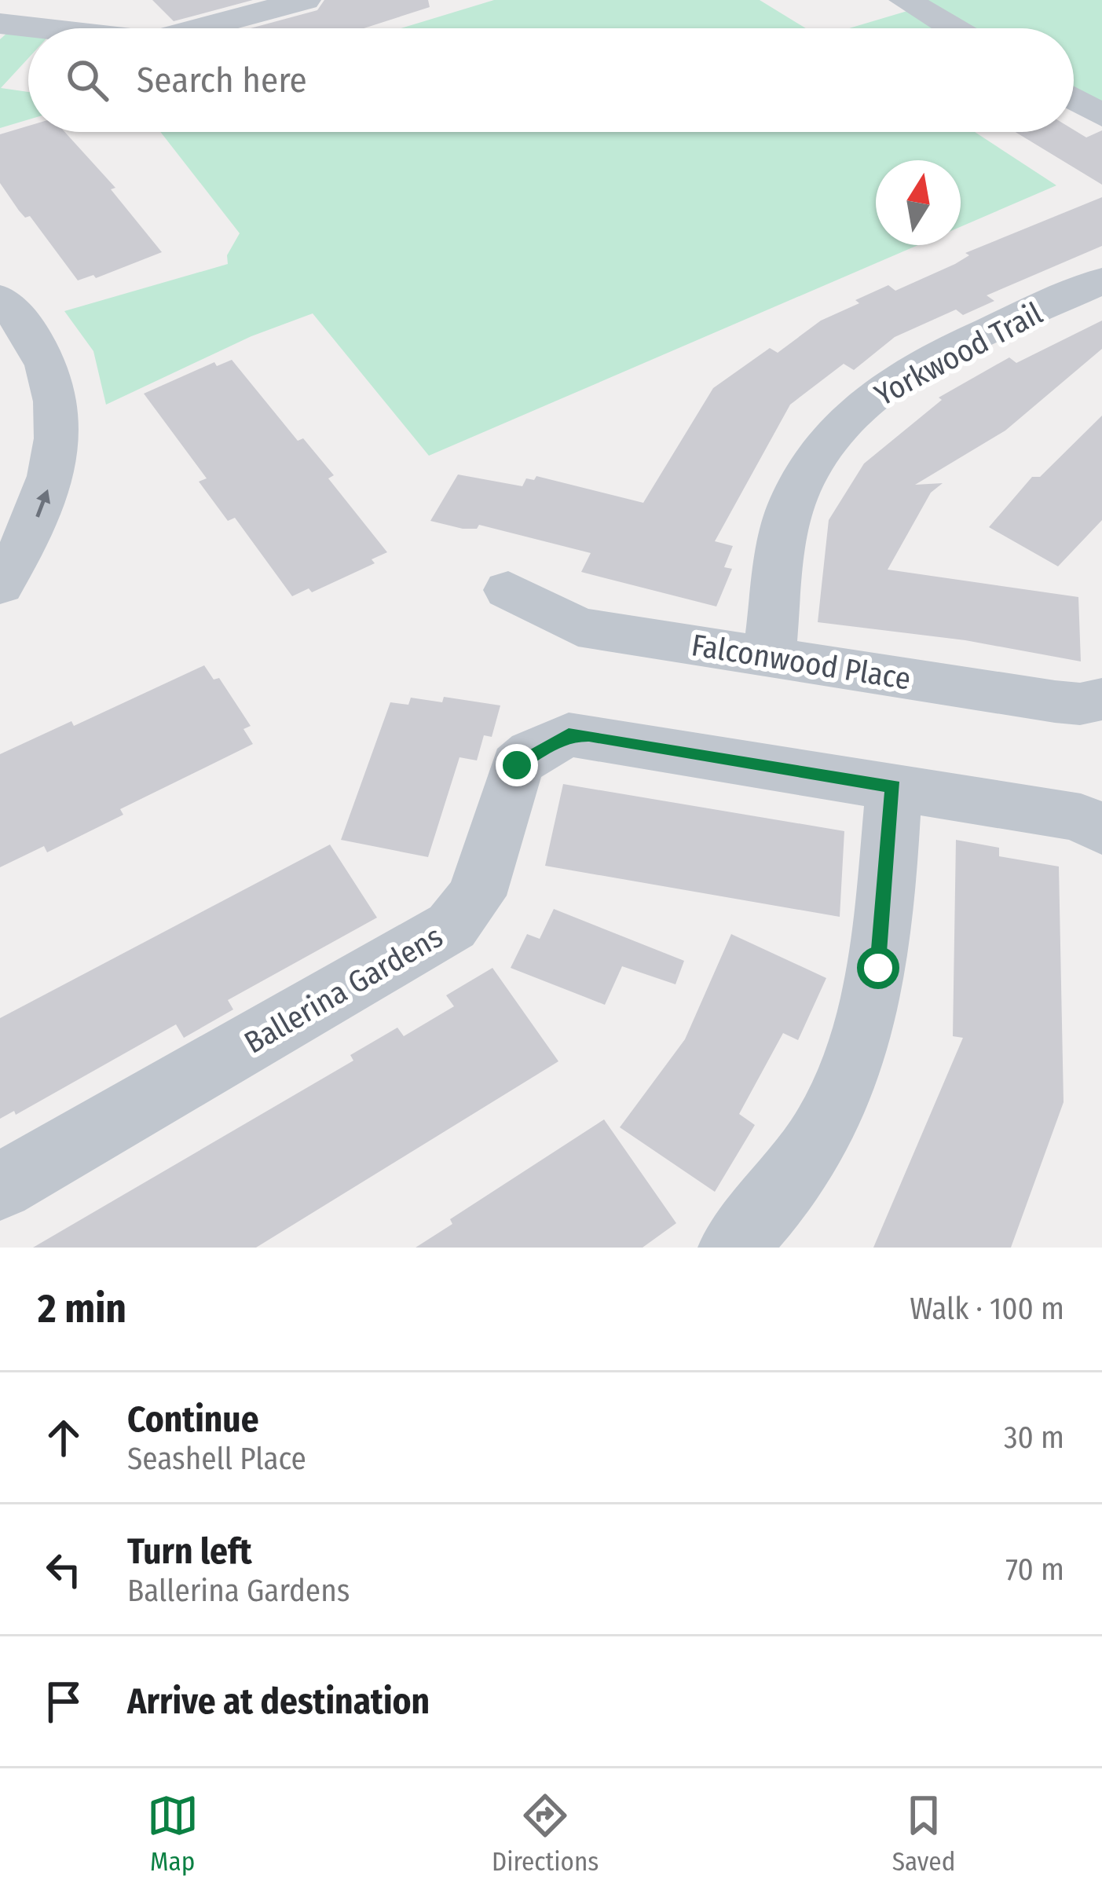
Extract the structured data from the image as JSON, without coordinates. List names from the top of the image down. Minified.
{"streets":{"street":["Yorkwood Trail","Falconwood Place","Ballerina Gardens"]},"crossings":[["Yorkwood Trail","Falconwood Place"]],"north":"top","page":{"search":"Search here","heading":["2 min","Walk · 100 m"],"list":[["Continue","Seashell Place","30 m"],["Turn left","Ballerina Gardens","70 m"],"Arrive at destination"],"nav":["Map","Directions","Saved"]}}
